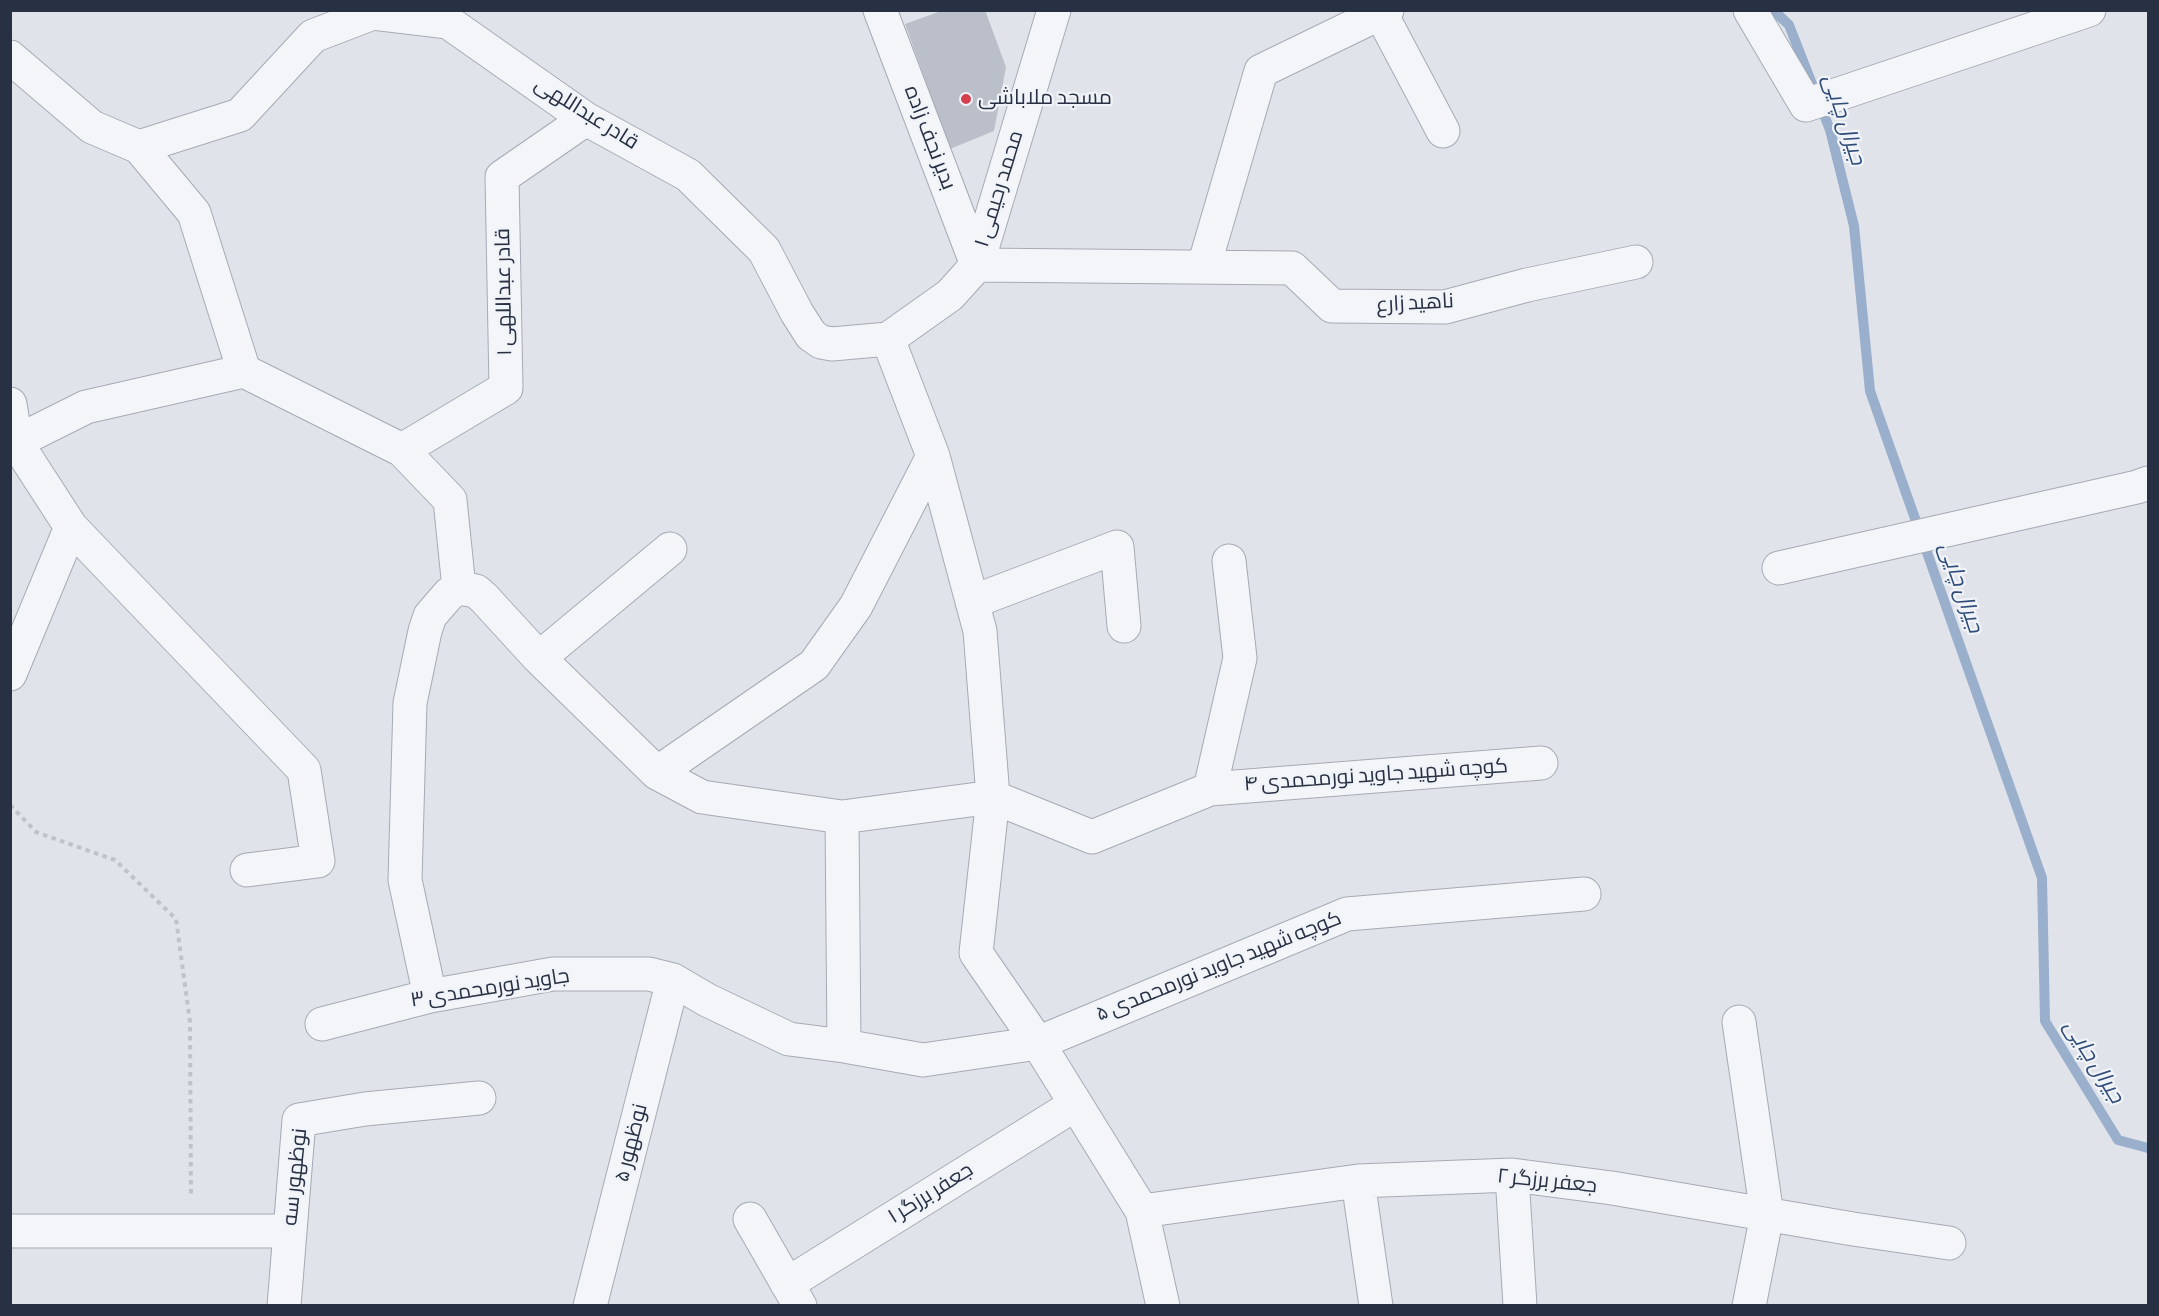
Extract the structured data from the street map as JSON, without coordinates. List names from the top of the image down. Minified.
{"streets":{"street":["قادر عبداللهی","بدیر نجف زاده","محمد رحیمی ۱","قادر عبداللهی ۱","ناهید زارع","کوچه شهید جاوید نورمحمدی ۴","کوچه شهید جاوید نورمحمدی ۵","جاوید نورمحمدی ۳","نوظهور ۵","نوظهور سه","جعفر برزگر ۲","جعفر برزگر ۱"]},"crossings":[["قادر عبداللهی","قادر عبداللهی ۱"],["بدیر نجف زاده","محمد رحیمی ۱"],["بدیر نجف زاده","ناهید زارع"],["محمد رحیمی ۱","ناهید زارع"],["کوچه شهید جاوید نورمحمدی ۵","جاوید نورمحمدی ۳"],["جاوید نورمحمدی ۳","نوظهور ۵"]],"water":["جیرال چایی"],"places":["مسجد ملاباشی"]}
